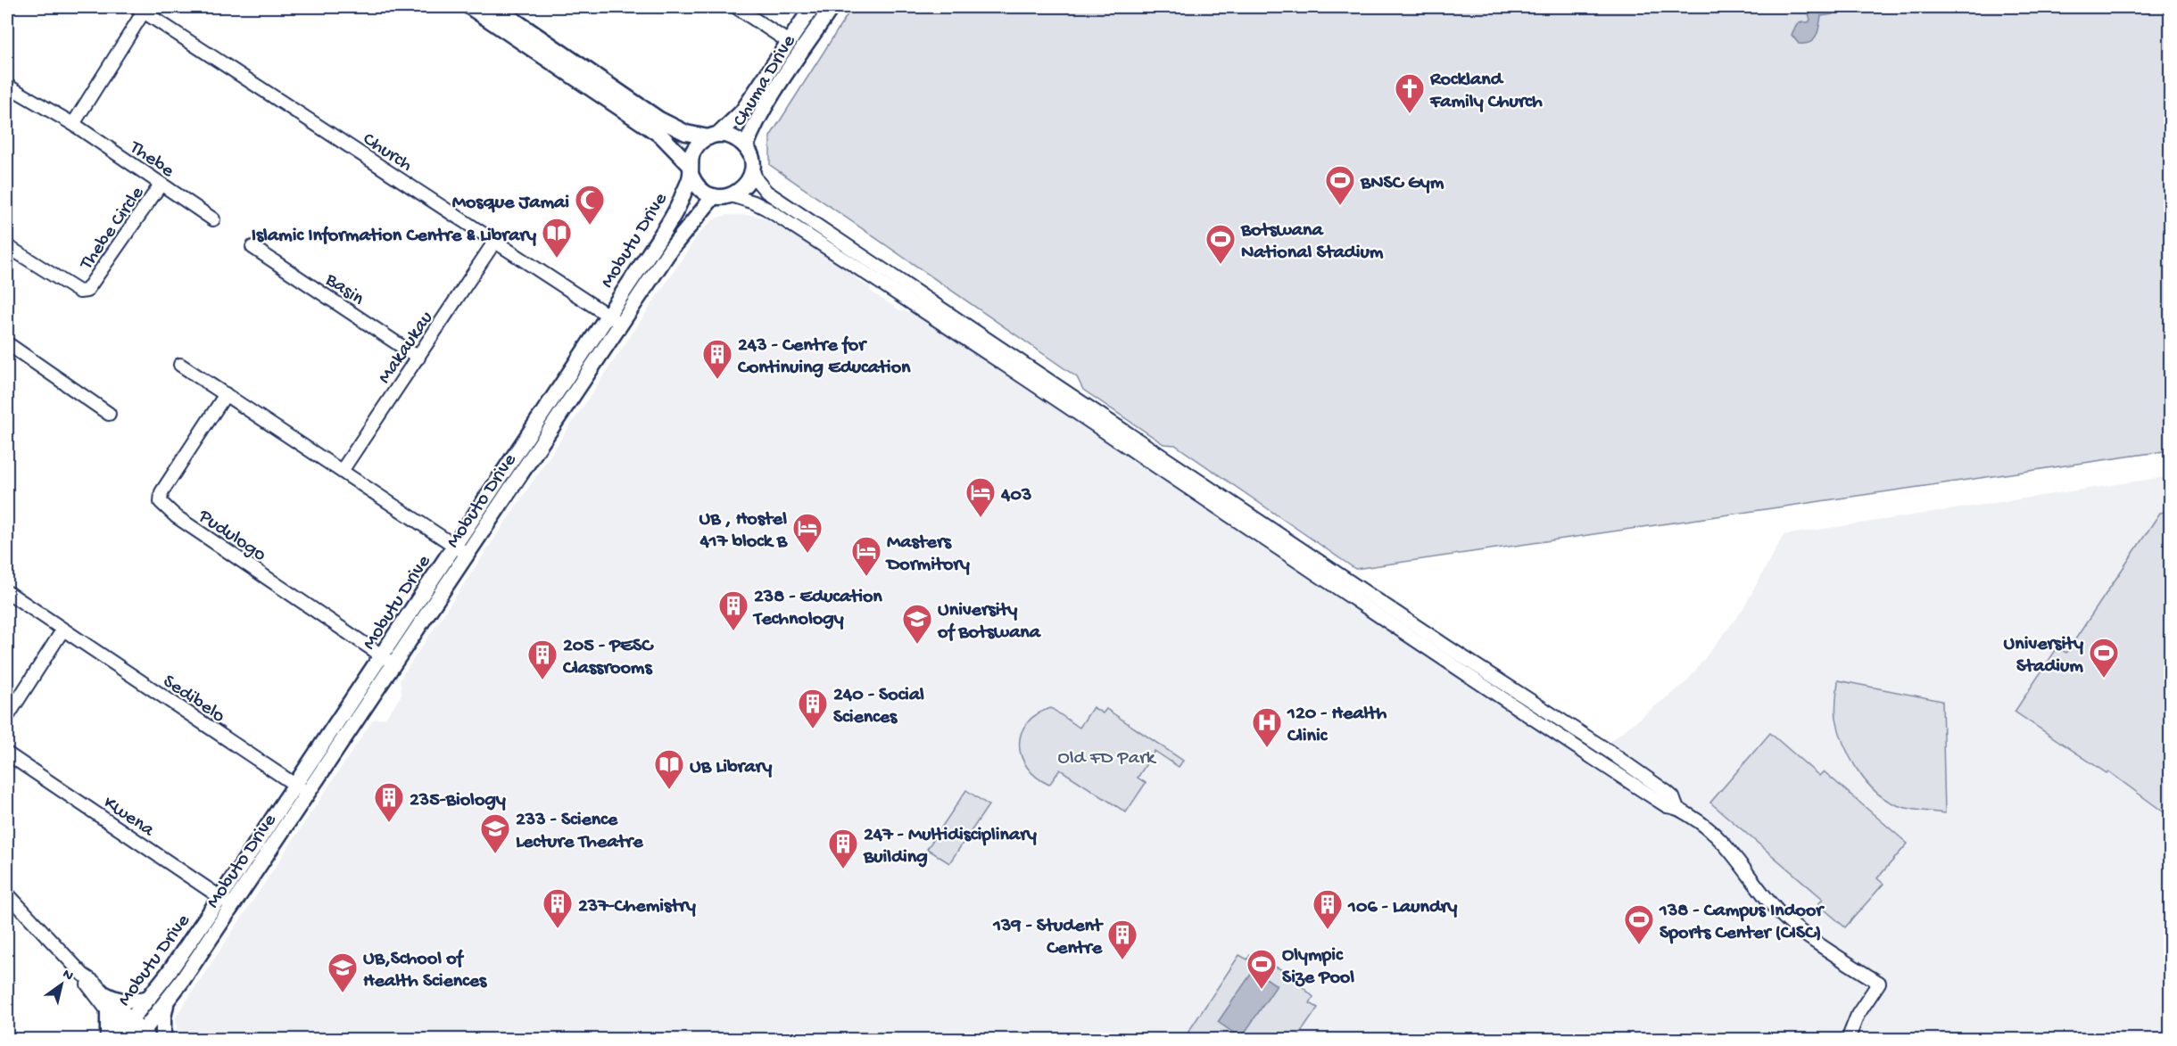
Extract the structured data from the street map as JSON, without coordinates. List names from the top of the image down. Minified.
{"streets":{"main road":["Chuma Drive","Mobutu Drive","Mobuto Drive"],"street":["Church","Thebe","Thebe Circle","Basin","Makaukau","Pudulogo","Sedibelo","Kwena"]},"crossings":[["Chuma Drive","Mobutu Drive"],["Chuma Drive","Mobuto Drive"],["Church","Mobutu Drive"],["Church","Makaukau"],["Church","Mobuto Drive"],["Thebe","Thebe Circle"],["Mobutu Drive","Mobuto Drive"],["Mobutu Drive","Pudulogo"],["Mobutu Drive","Sedibelo"],["Mobutu Drive","Kwena"],["Basin","Makaukau"],["Mobuto Drive","Kwena"]],"parks":["Old FD Park"],"places":{"church":["Rockland Family Church"],"sports":["BNSC Gym","Botswana National Stadium","University Stadium","138 - Campus Indoor Sports Center (CISC)","Olympic Size Pool"],"mosque":["Mosque Jamai"],"library":["Islamic Information Centre & Library","UB Library"],"building":["243 - Centre for Continuing Education","238 - Education Technology","205 - PESC Classrooms","240 - Social Sciences","235-Biology","247 - Multidisciplinary Building","237-Chemistry","106 - Laundry","139 - Student Centre"],"hotel":["403","UB , Hostel 417 block B","Masters Dormitory"],"school or university":["University of Botswana","233 - Science Lecture Theatre","UB,School of Health Sciences"],"hospital":["120 - Health Clinic"]},"north":"top right"}
